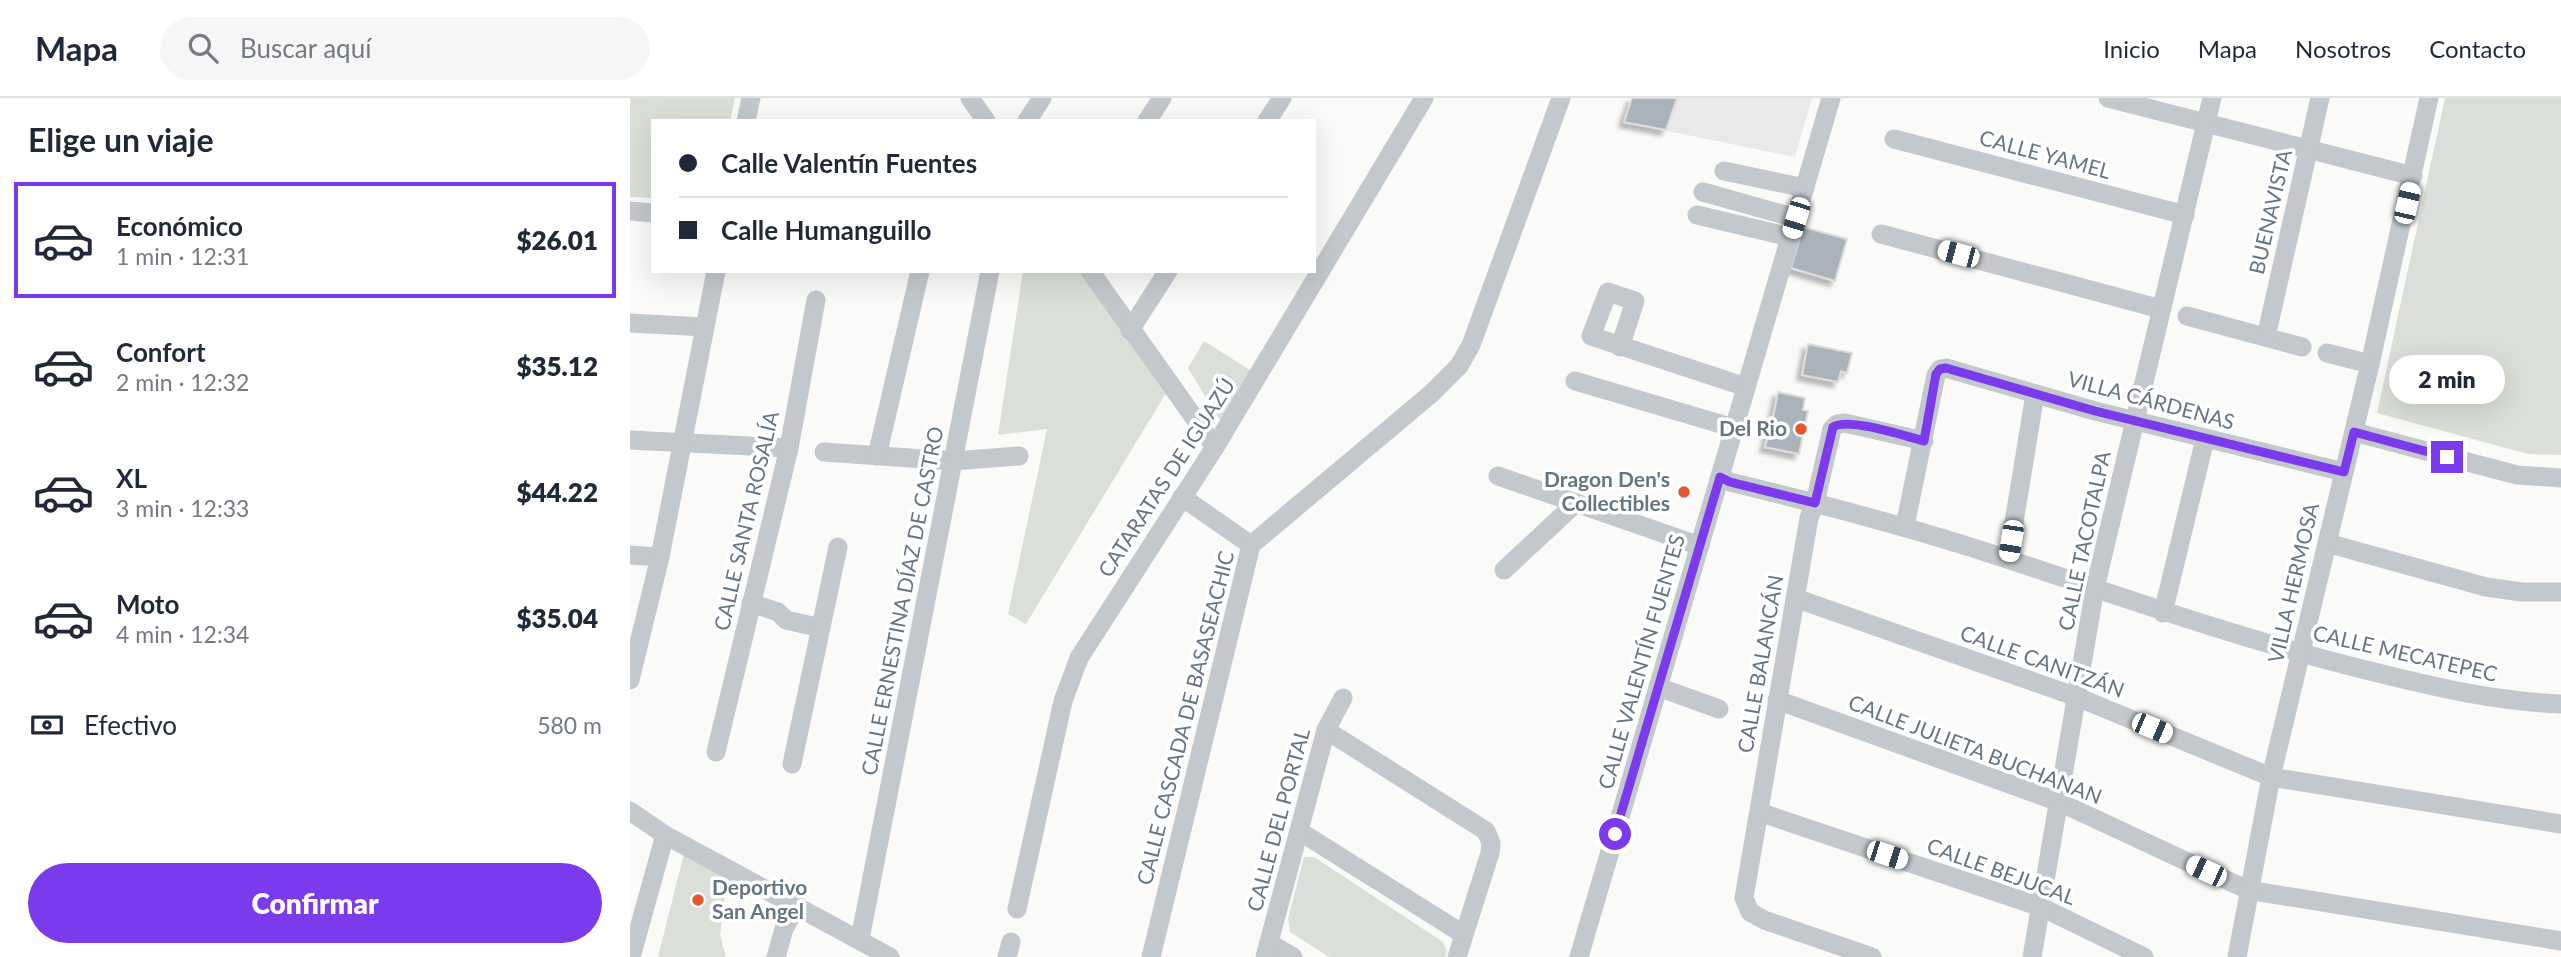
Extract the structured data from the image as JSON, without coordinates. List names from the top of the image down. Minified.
{"streets":{"street":["CALLE YAMEL","BUENAVISTA","VILLA CÁRDENAS","CATARATAS DE IGUAZÚ","CALLE SANTA ROSALÍA","CALLE TACOTALPA","VILLA HERMOSA","CALLE ERNESTINA DÍAZ DE CASTRO","CALLE MECATEPEC","CALLE VALENTÍN FUENTES","CALLE CANITZÁN","CALLE BALANCÁN","CALLE CASCADA DE BASASEACHIC","CALLE JULIETA BUCHANAN","CALLE DEL PORTAL","CALLE BEJUCAL"]},"crossings":[["CALLE YAMEL","CALLE TACOTALPA"],["VILLA CÁRDENAS","CALLE TACOTALPA"],["VILLA CÁRDENAS","VILLA HERMOSA"],["VILLA CÁRDENAS","CALLE BALANCÁN"],["CALLE TACOTALPA","CALLE MECATEPEC"],["CALLE TACOTALPA","CALLE CANITZÁN"],["CALLE TACOTALPA","CALLE JULIETA BUCHANAN"],["CALLE TACOTALPA","CALLE BEJUCAL"],["VILLA HERMOSA","CALLE MECATEPEC"],["VILLA HERMOSA","CALLE CANITZÁN"],["VILLA HERMOSA","CALLE JULIETA BUCHANAN"],["CALLE MECATEPEC","CALLE VALENTÍN FUENTES"],["CALLE MECATEPEC","CALLE BALANCÁN"],["CALLE CANITZÁN","CALLE BALANCÁN"],["CALLE BALANCÁN","CALLE JULIETA BUCHANAN"],["CALLE BALANCÁN","CALLE BEJUCAL"]],"places":["Del Rio","Dragon Den's Collectibles","Deportivo San Angel"],"page":{"header":"Mapa","search":"Buscar aquí","nav":["Inicio","Mapa","Nosotros","Contacto"],"heading":"Elige un viaje","banner":["Calle Valentín Fuentes","Calle Humanguillo"],"list":[{"name":"Económico","note":"1 min · 12:31","value":"$26.01"},{"name":"Confort","note":"2 min · 12:32","value":"$35.12"},{"name":"XL","note":"3 min · 12:33","value":"$44.22"},{"name":"Moto","note":"4 min · 12:34","value":"$35.04"}],"bubble":"2 min","pay":["Efectivo","580 m"],"buttons":"Confirmar"}}
